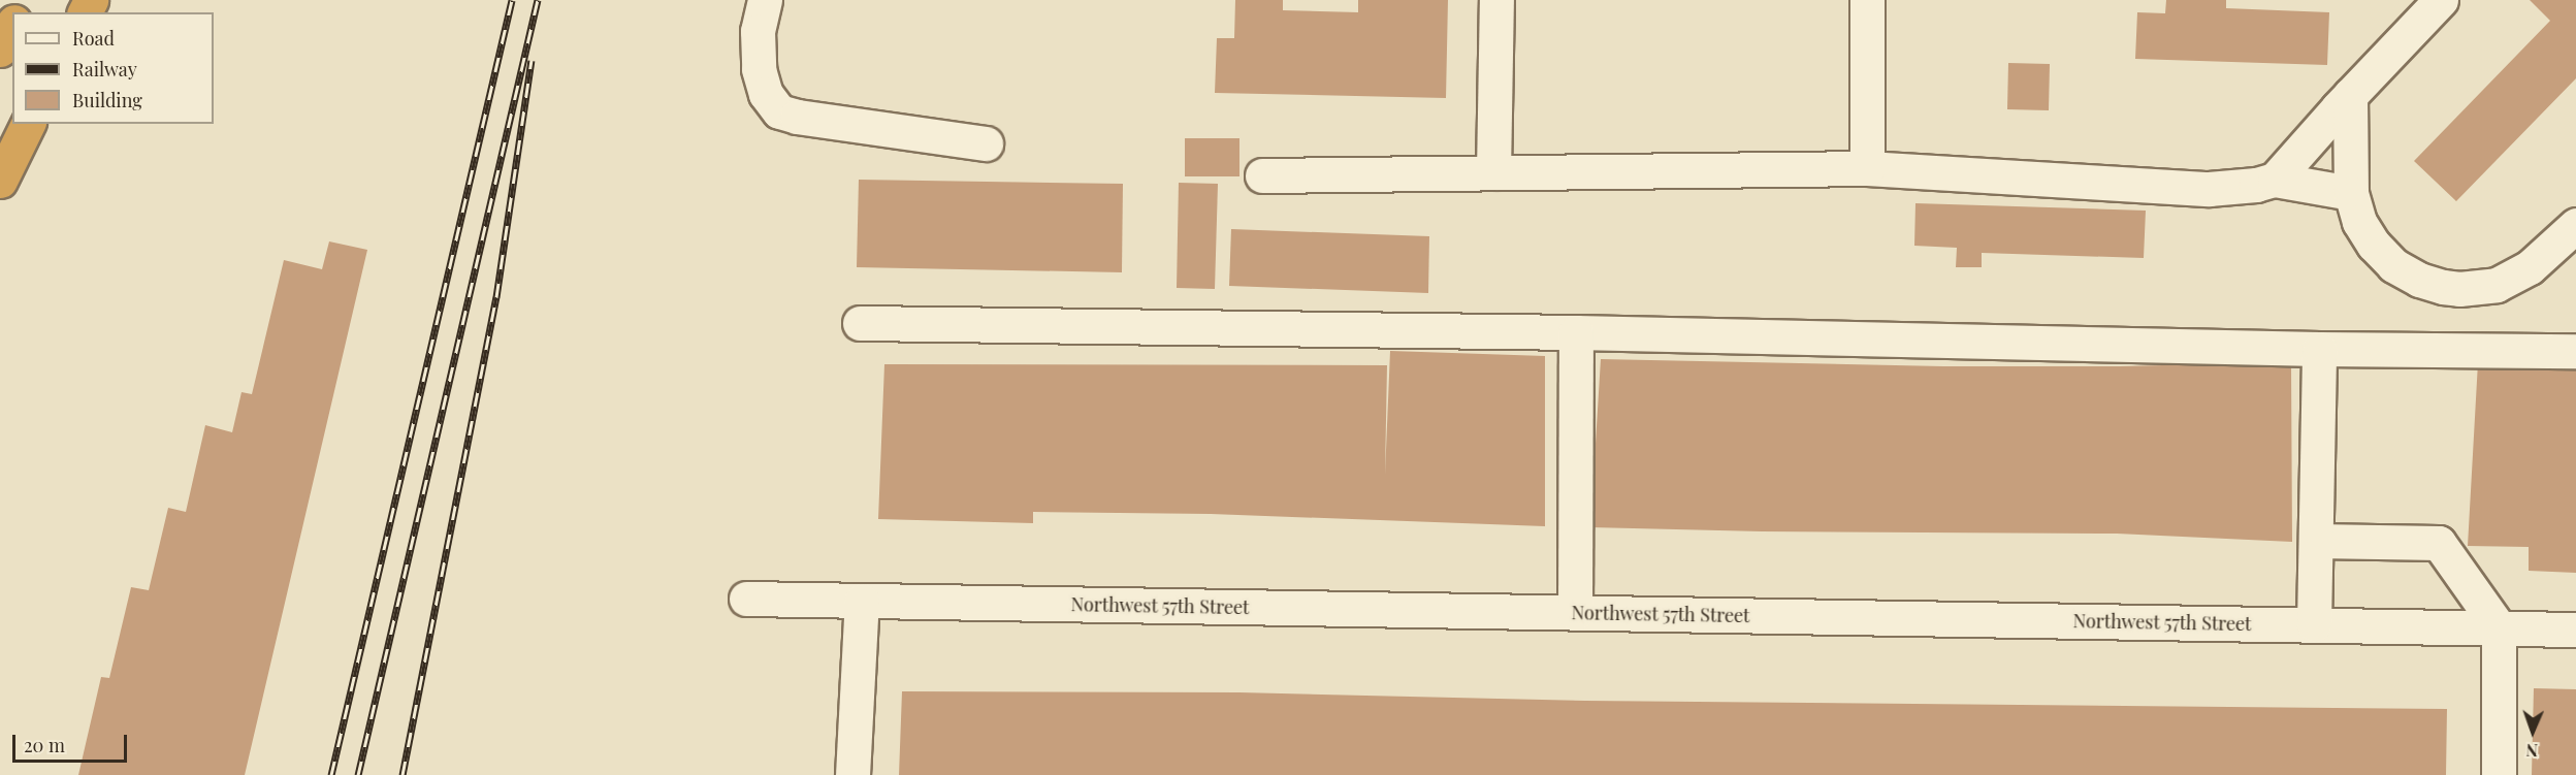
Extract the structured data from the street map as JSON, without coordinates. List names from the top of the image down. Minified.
{"streets":{"street":["Northwest 57th Street"]},"legend":["Road","Railway","Building"],"scale_bar":"20 m","north":"bottom"}
